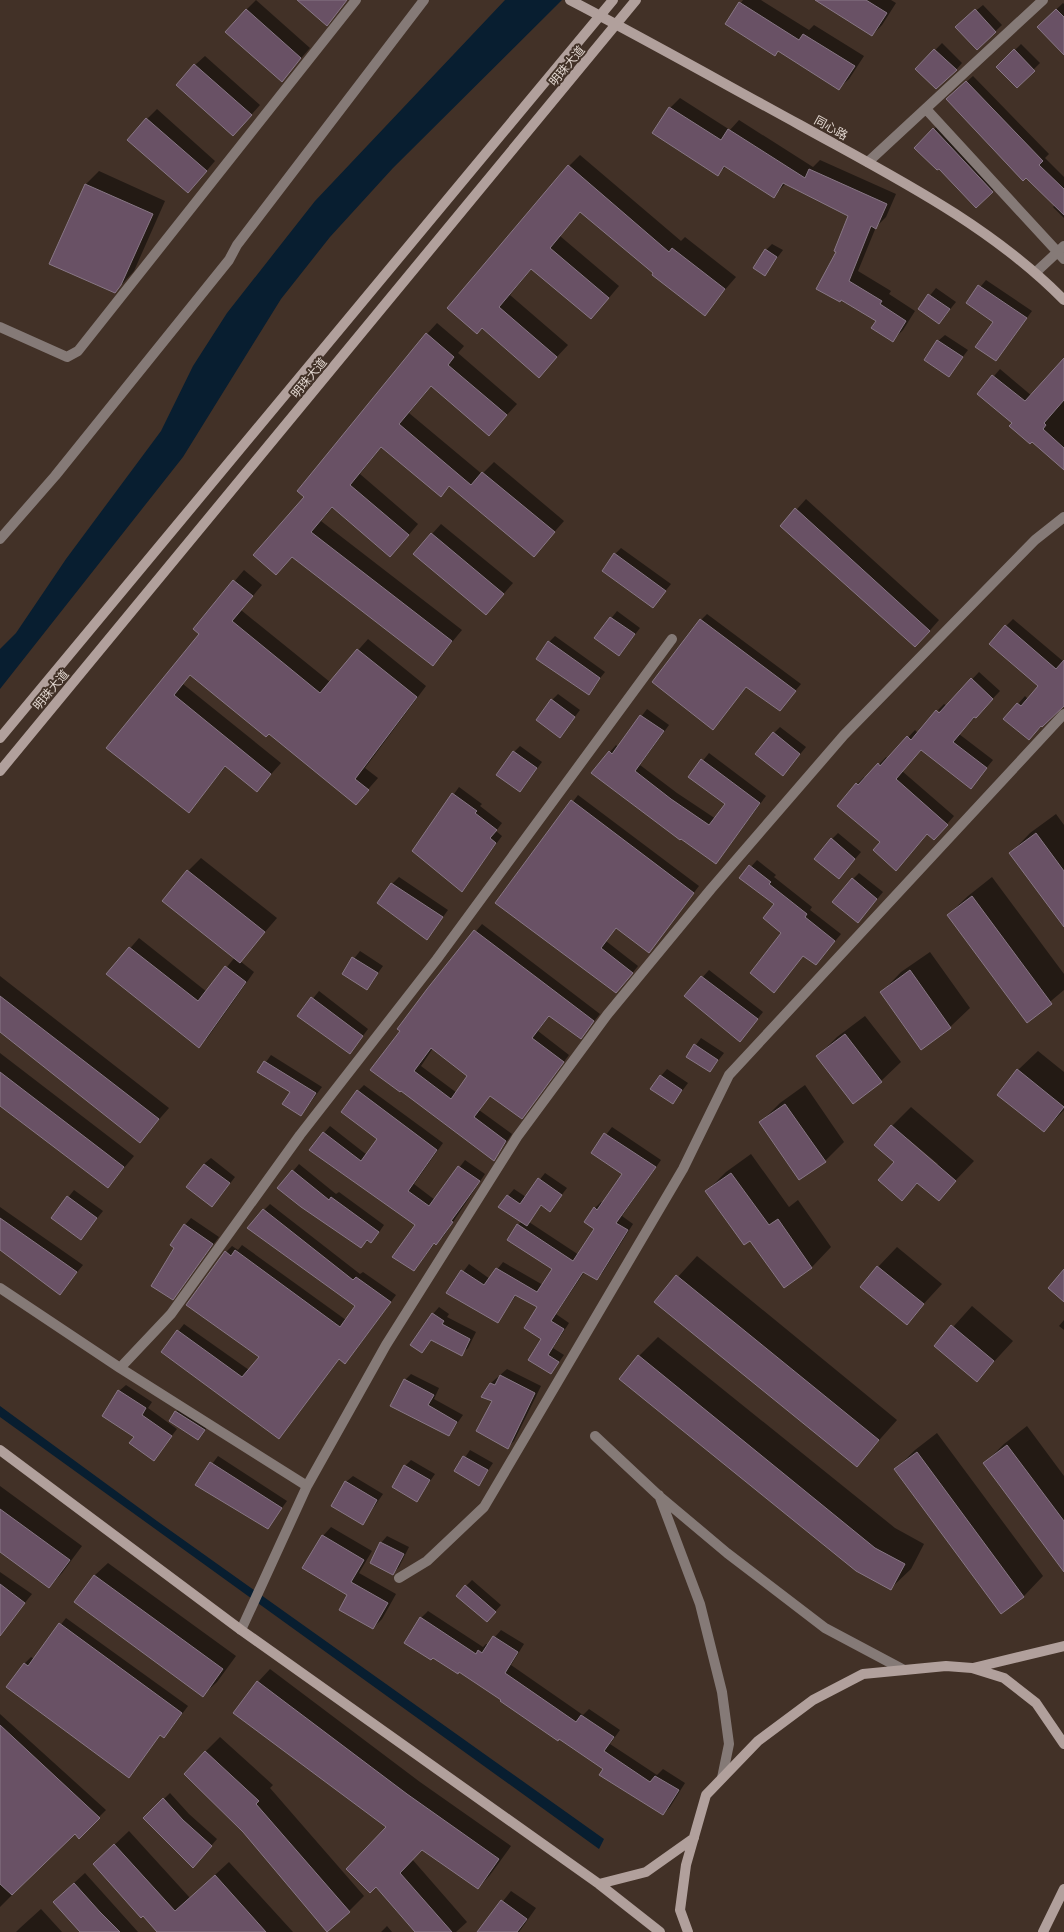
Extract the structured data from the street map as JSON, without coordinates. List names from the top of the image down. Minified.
{"streets":{"main road":["明珠大道","同心路"]},"crossings":[["明珠大道","同心路"]]}
